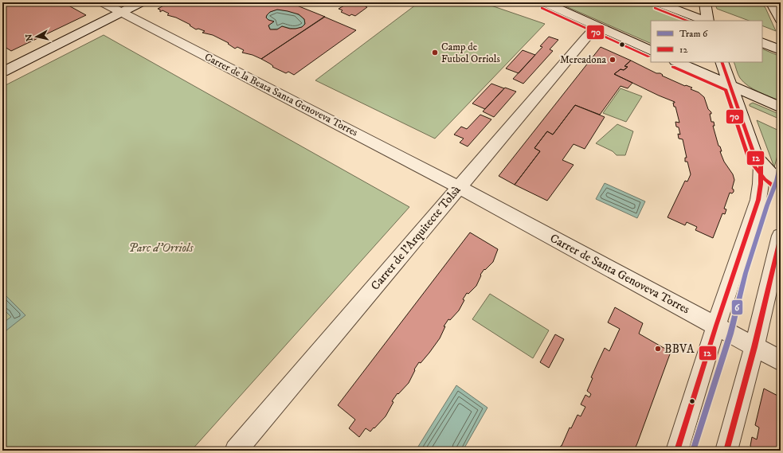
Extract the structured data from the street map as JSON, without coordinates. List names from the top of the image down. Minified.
{"streets":{"street":["Carrer de la Beata Santa Genoveva Torres","Carrer de l'Arquitecte Tolsà","Carrer de Santa Genoveva Torres"]},"crossings":[["Carrer de la Beata Santa Genoveva Torres","Carrer de l'Arquitecte Tolsà"],["Carrer de la Beata Santa Genoveva Torres","Carrer de Santa Genoveva Torres"],["Carrer de l'Arquitecte Tolsà","Carrer de Santa Genoveva Torres"]],"parks":["Parc d'Orriols"],"places":["Camp de Futbol Orriols","Mercadona","BBVA"],"lines":["transit line 70","transit line 12","tram line 6"],"legend":["Tram 6","12"],"north":"left"}
